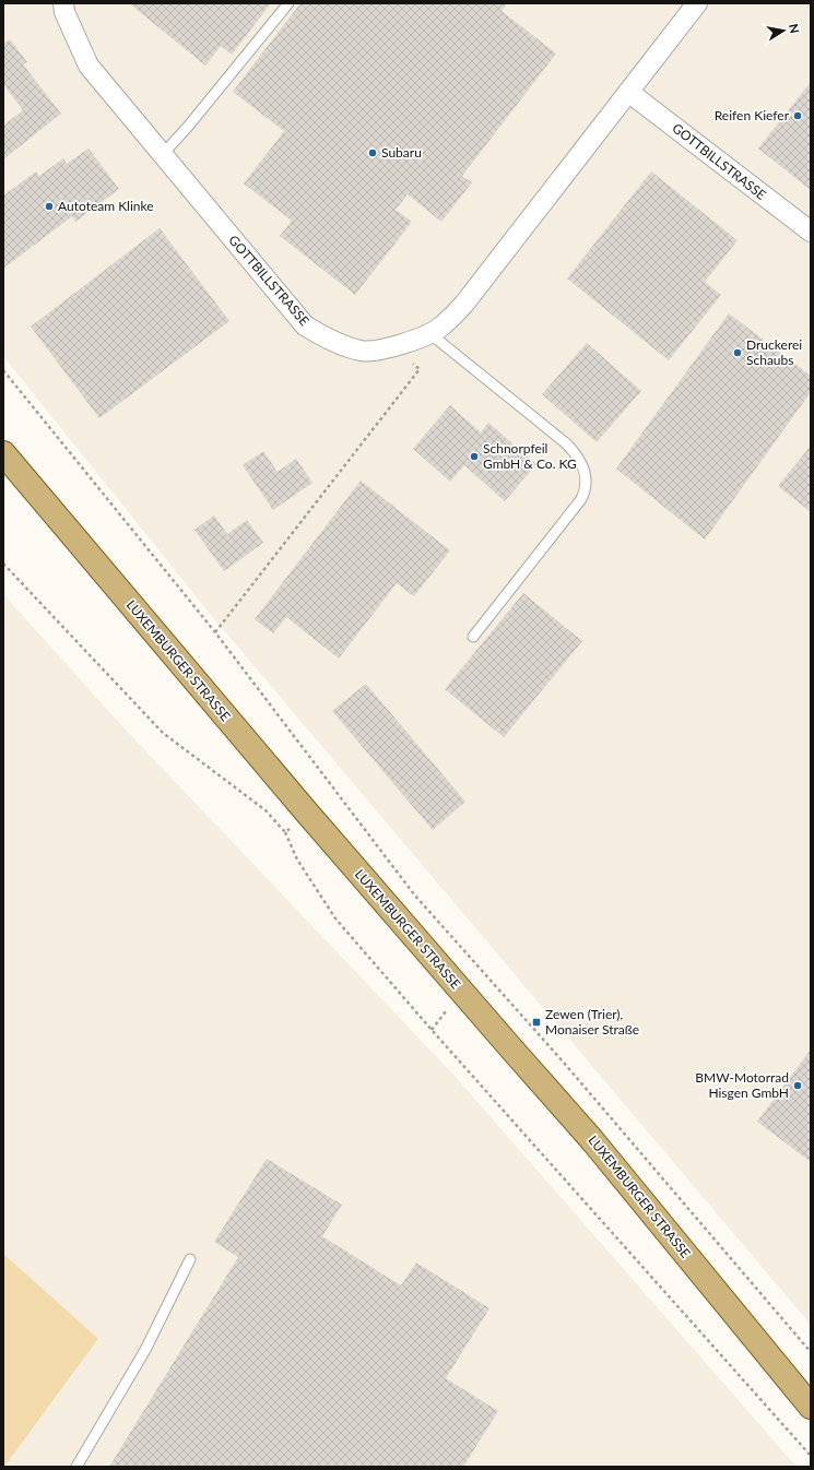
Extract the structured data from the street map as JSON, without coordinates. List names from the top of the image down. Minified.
{"streets":{"main road":["LUXEMBURGER STRASSE"],"street":["GOTTBILLSTRASSE"]},"places":{"other":["Reifen Kiefer","Subaru","Autoteam Klinke","Druckerei Schaubs","Schnorpfeil GmbH & Co. KG","BMW-Motorrad Hisgen GmbH"],"transit":["Zewen (Trier), Monaiser Straße"]},"north":"right"}
